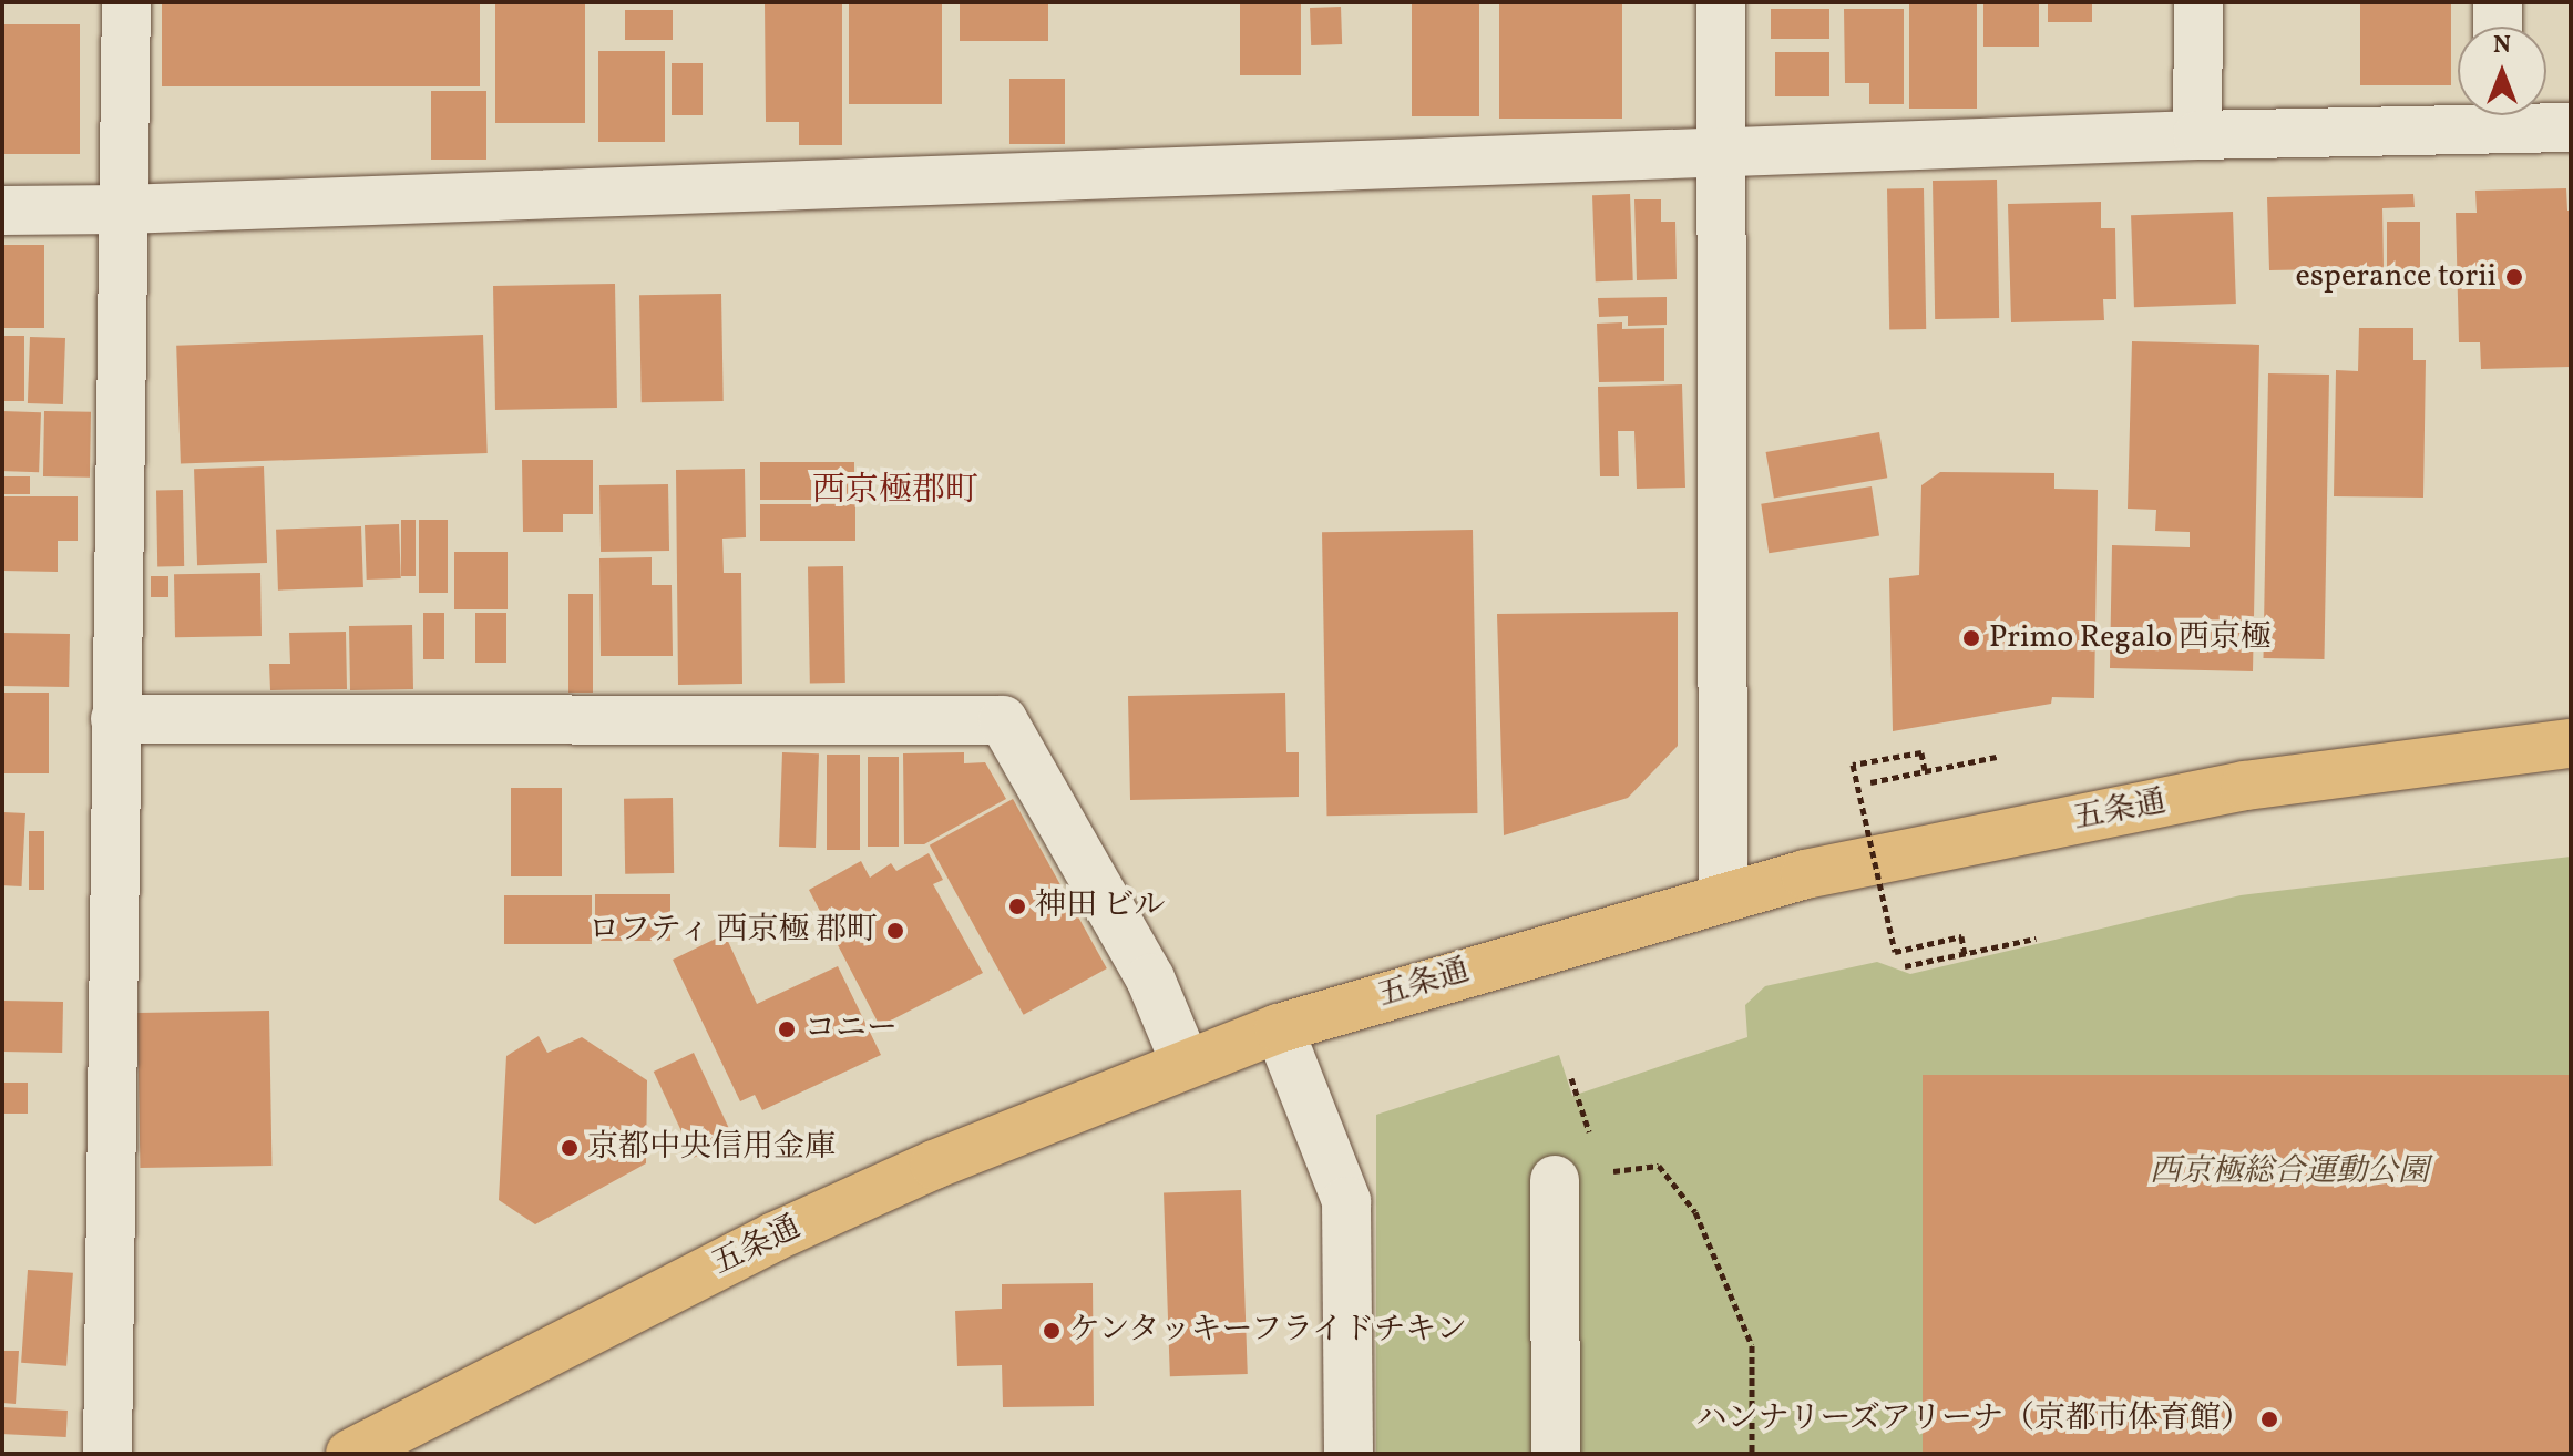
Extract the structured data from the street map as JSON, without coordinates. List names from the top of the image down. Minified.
{"streets":{"highway":["五条通"]},"districts":["西京極郡町"],"parks":["西京極総合運動公園"],"places":["esperance torii","Primo Regalo 西京極","神田 ビル","ロフティ 西京極 郡町","コニー","京都中央信用金庫","ケンタッキーフライドチキン","ハンナリーズアリーナ（京都市体育館）"],"north":"top"}
